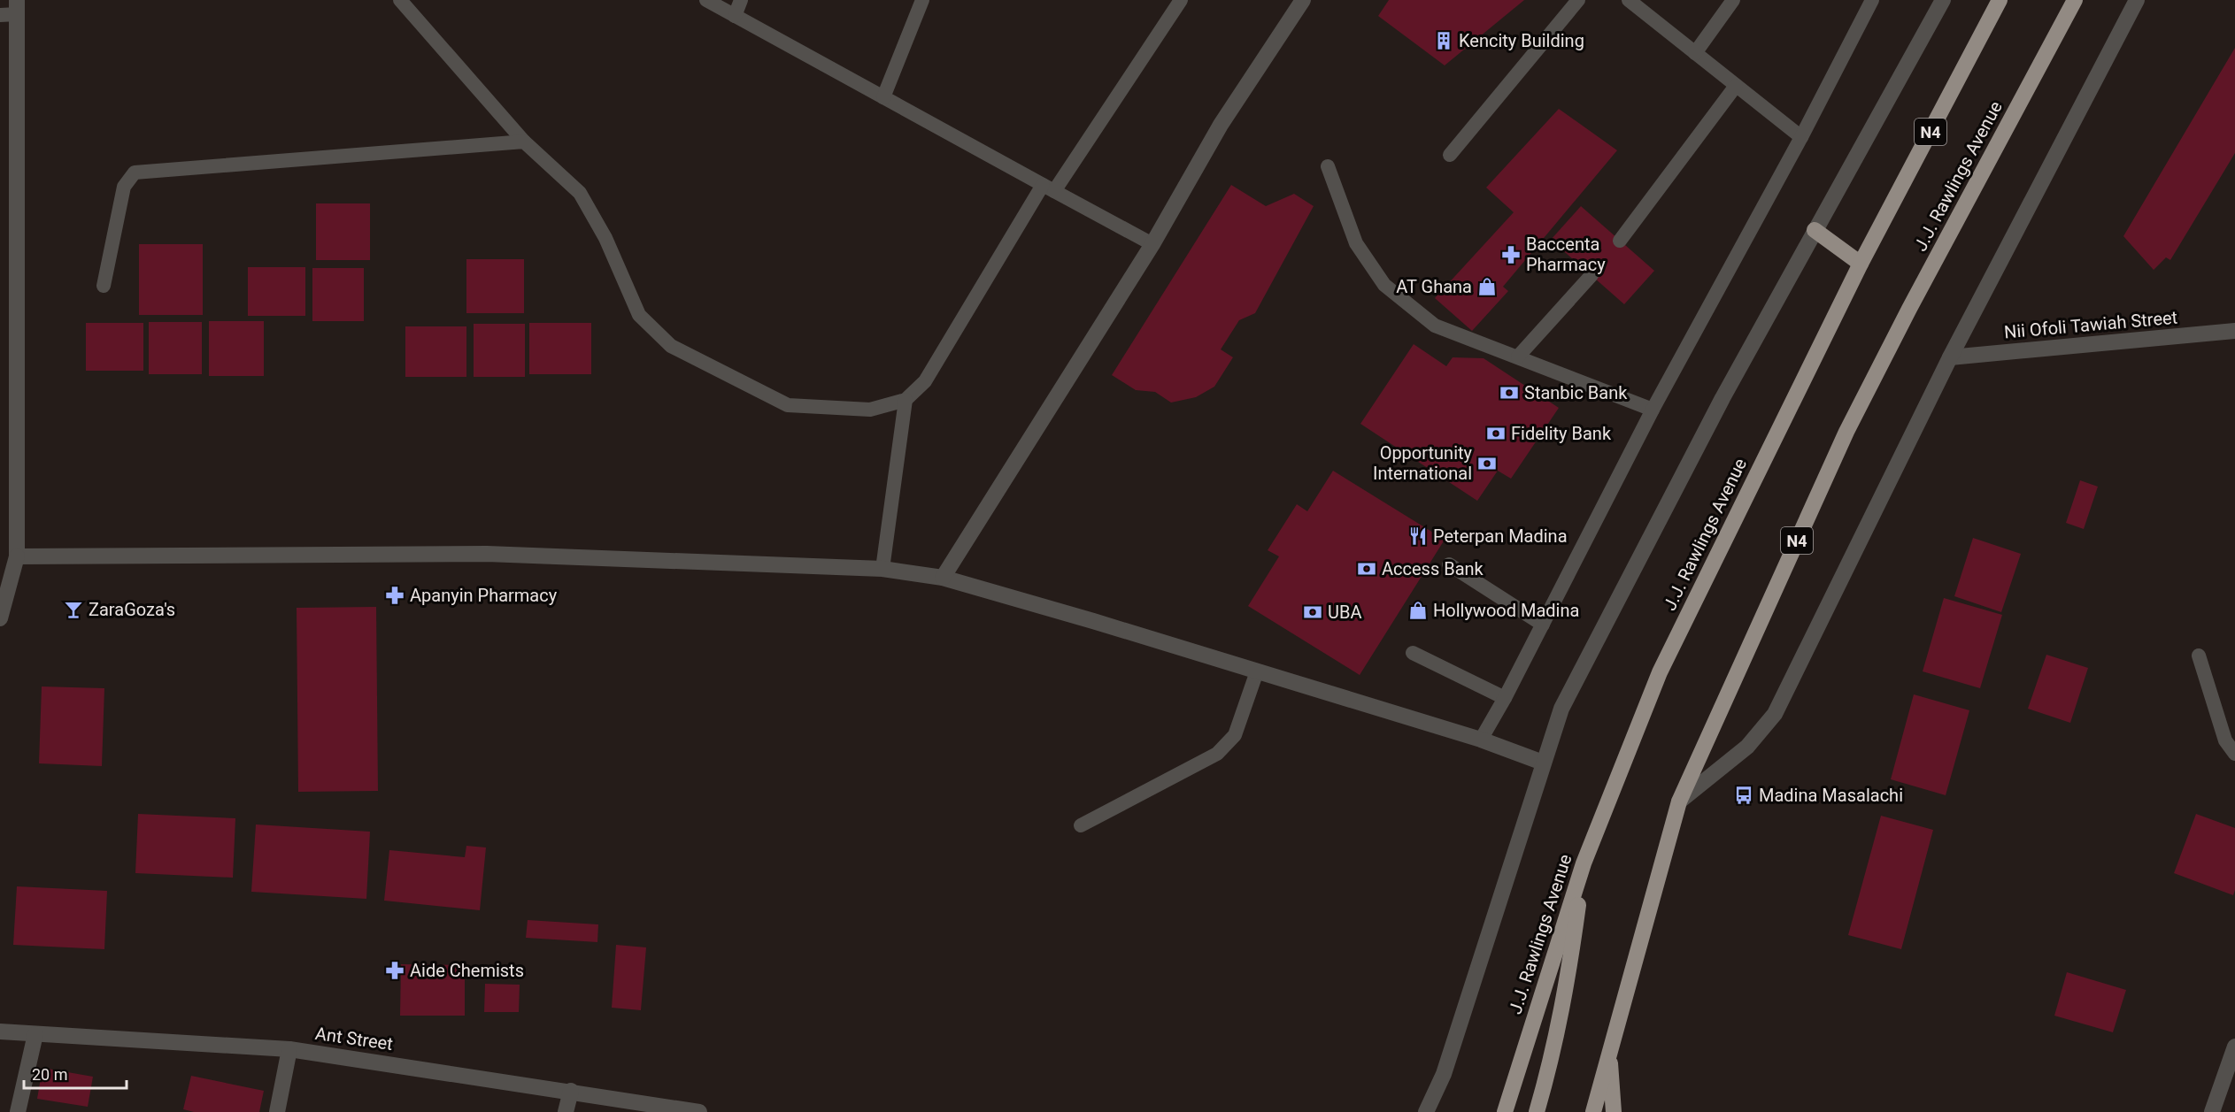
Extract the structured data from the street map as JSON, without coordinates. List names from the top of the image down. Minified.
{"streets":{"highway":["N4","J.J. Rawlings Avenue"],"street":["Nii Ofoli Tawiah Street","Ant Street"]},"places":{"building":["Kencity Building"],"pharmacy":["Baccenta Pharmacy","Apanyin Pharmacy","Aide Chemists"],"shop":["AT Ghana","Hollywood Madina"],"bank":["Stanbic Bank","Fidelity Bank","Opportunity International","Access Bank","UBA"],"restaurant":["Peterpan Madina"],"bar":["ZaraGoza's"],"bus stop":["Madina Masalachi"]},"scale_bar":"20 m"}
